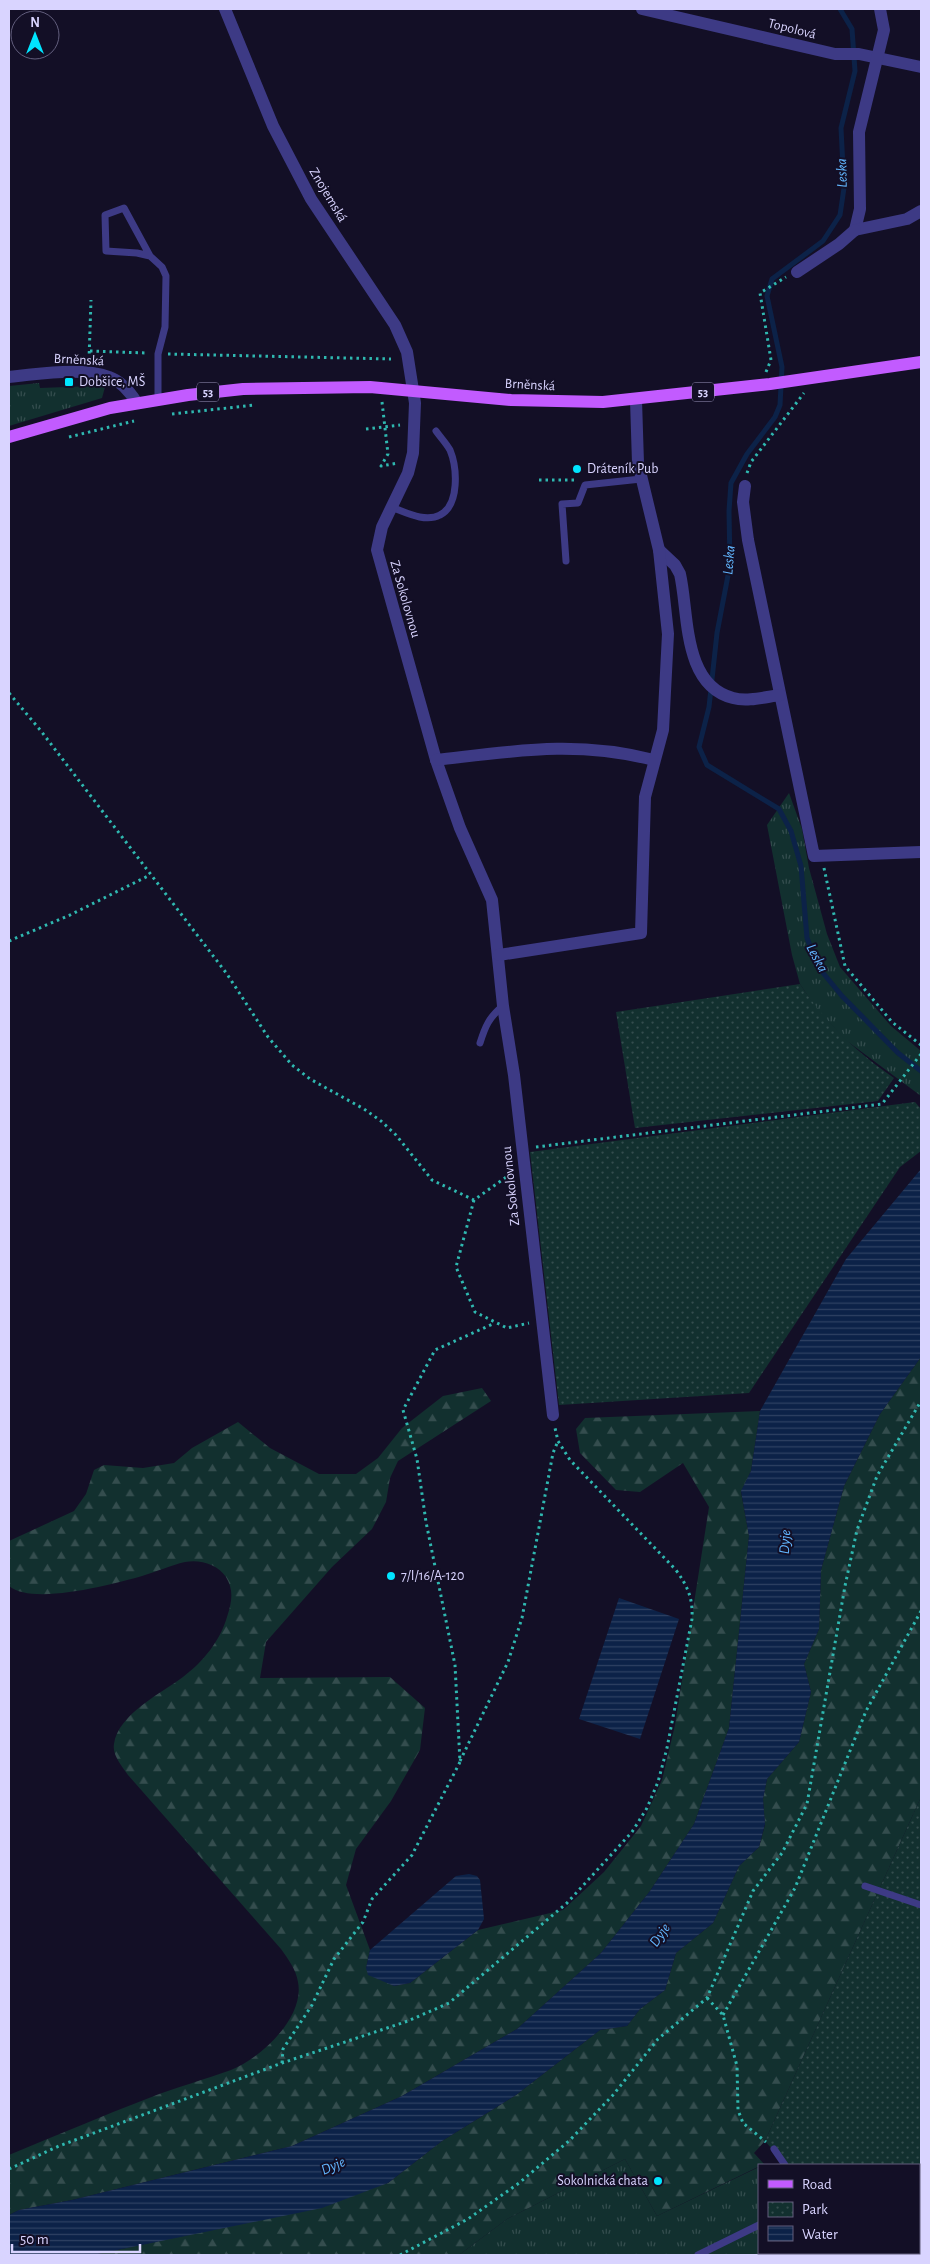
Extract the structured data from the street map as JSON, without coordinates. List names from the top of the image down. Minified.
{"streets":{"main road":["Brněnská","53"],"street":["Topolová","Znojemská","Za Sokolovnou"]},"crossings":[["Znojemská","Brněnská"],["Znojemská","Za Sokolovnou"],["Brněnská","Za Sokolovnou"]],"water":["Leska","Dyje"],"places":{"transit":["Dobšice, MŠ"],"other":["Dráteník Pub","7/I/16/A-120","Sokolnická chata"]},"legend":["Road","Park","Water"],"scale_bar":"50 m","north":"top"}
